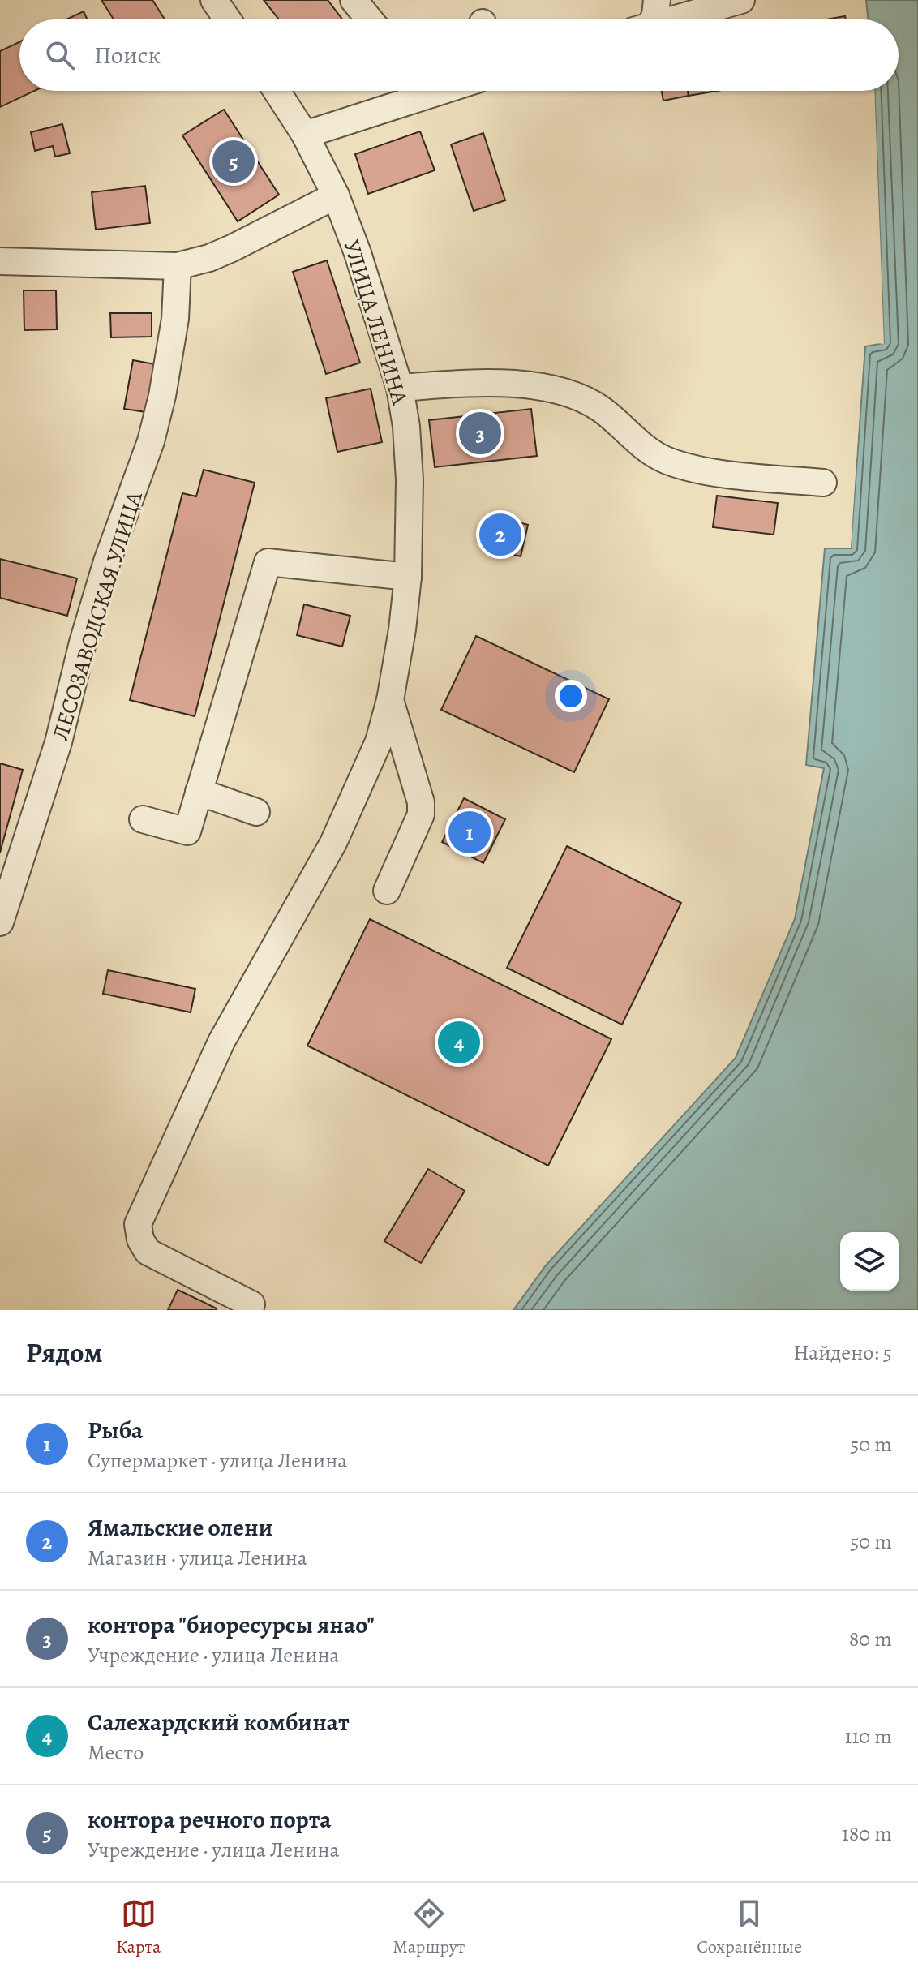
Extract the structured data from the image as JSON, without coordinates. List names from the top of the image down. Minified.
{"streets":{"street":["УЛИЦА ЛЕНИНА","ЛЕСОЗАВОДСКАЯ УЛИЦА"]},"page":{"search":"Поиск","pins":["5","3","2","1","4"],"heading":["Рядом","Найдено: 5"],"list":[{"mark":"1","name":"Рыба","note":"Супермаркет · улица Ленина","value":"50 m"},{"mark":"2","name":"Ямальские олени","note":"Магазин · улица Ленина","value":"50 m"},{"mark":"3","name":"контора \"биоресурсы янао\"","note":"Учреждение · улица Ленина","value":"80 m"},{"mark":"4","name":"Салехардский комбинат","note":"Место","value":"110 m"},{"mark":"5","name":"контора речного порта","note":"Учреждение · улица Ленина","value":"180 m"}],"nav":["Карта","Маршрут","Сохранённые"]}}
